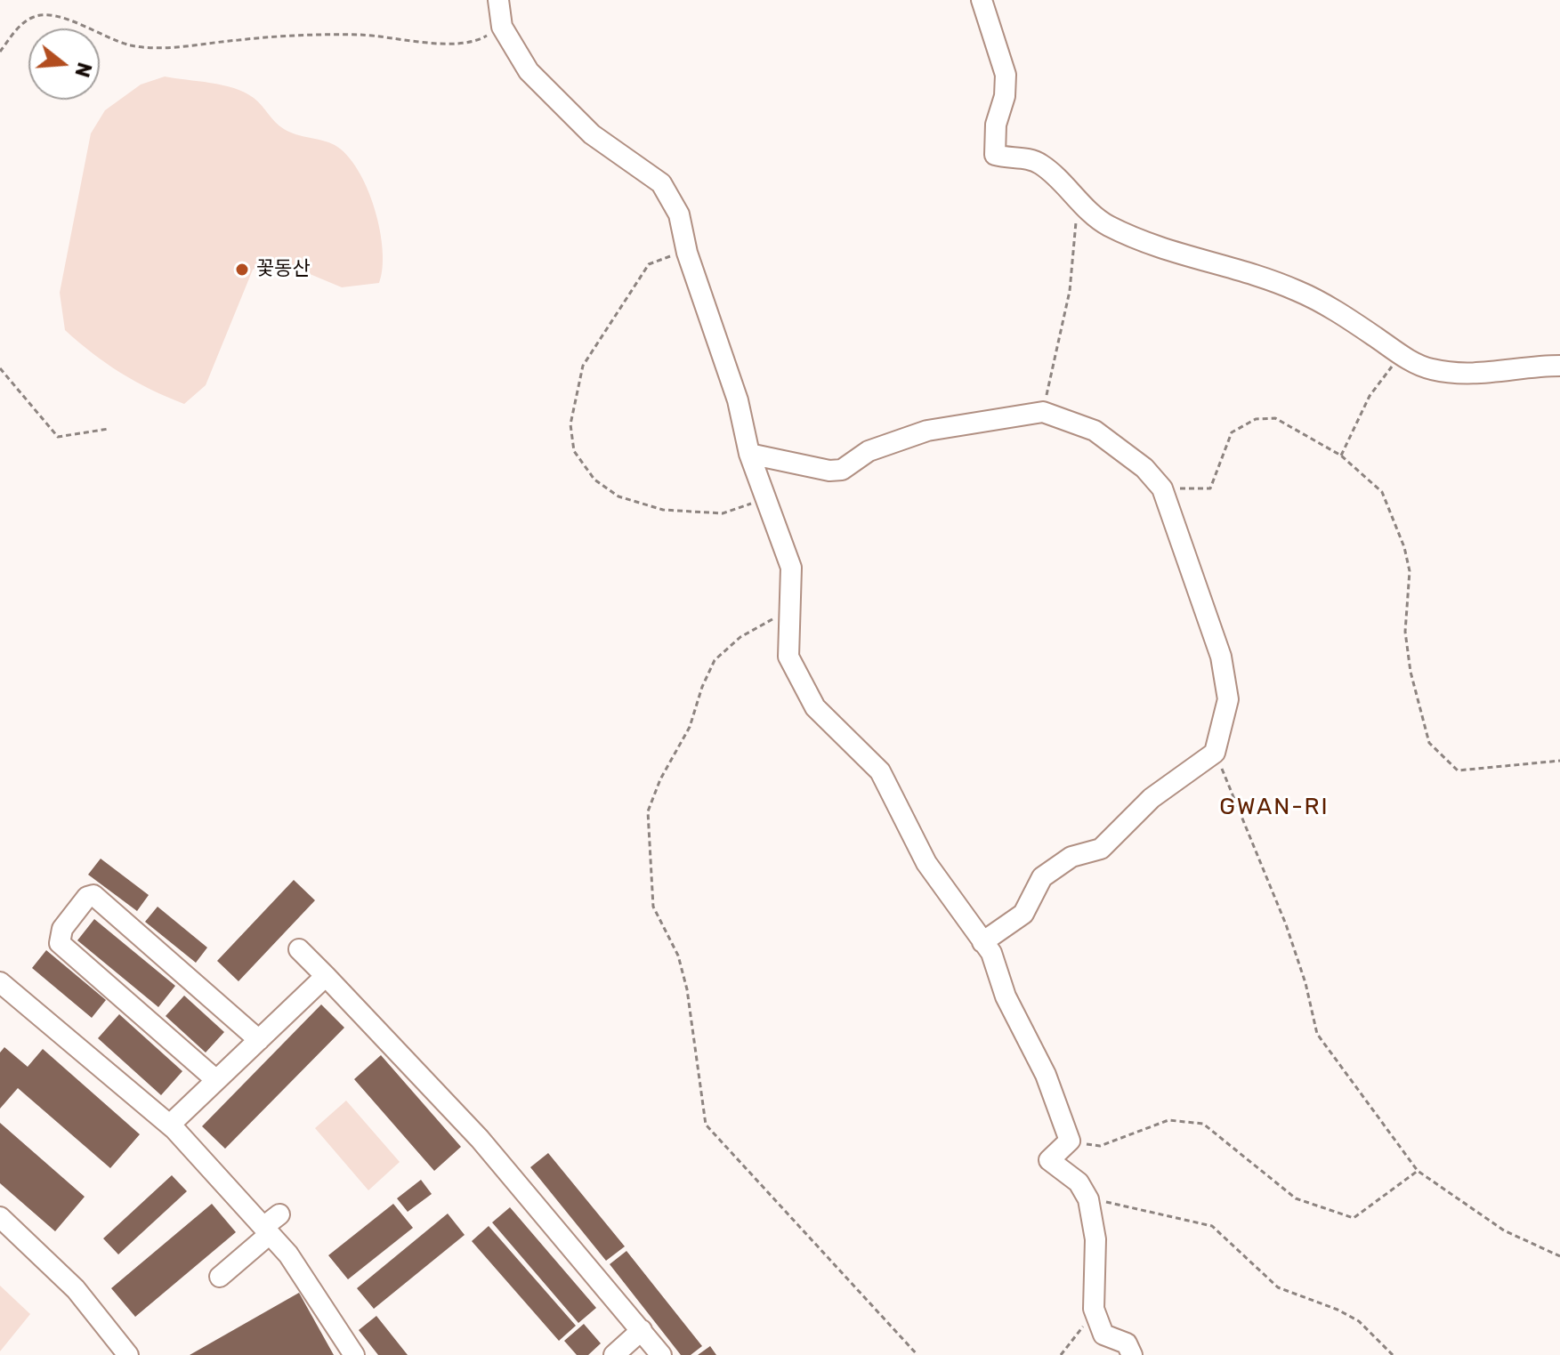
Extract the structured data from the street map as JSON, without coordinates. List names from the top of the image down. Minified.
{"districts":["GWAN-RI"],"places":["꽃동산"],"north":"right"}
